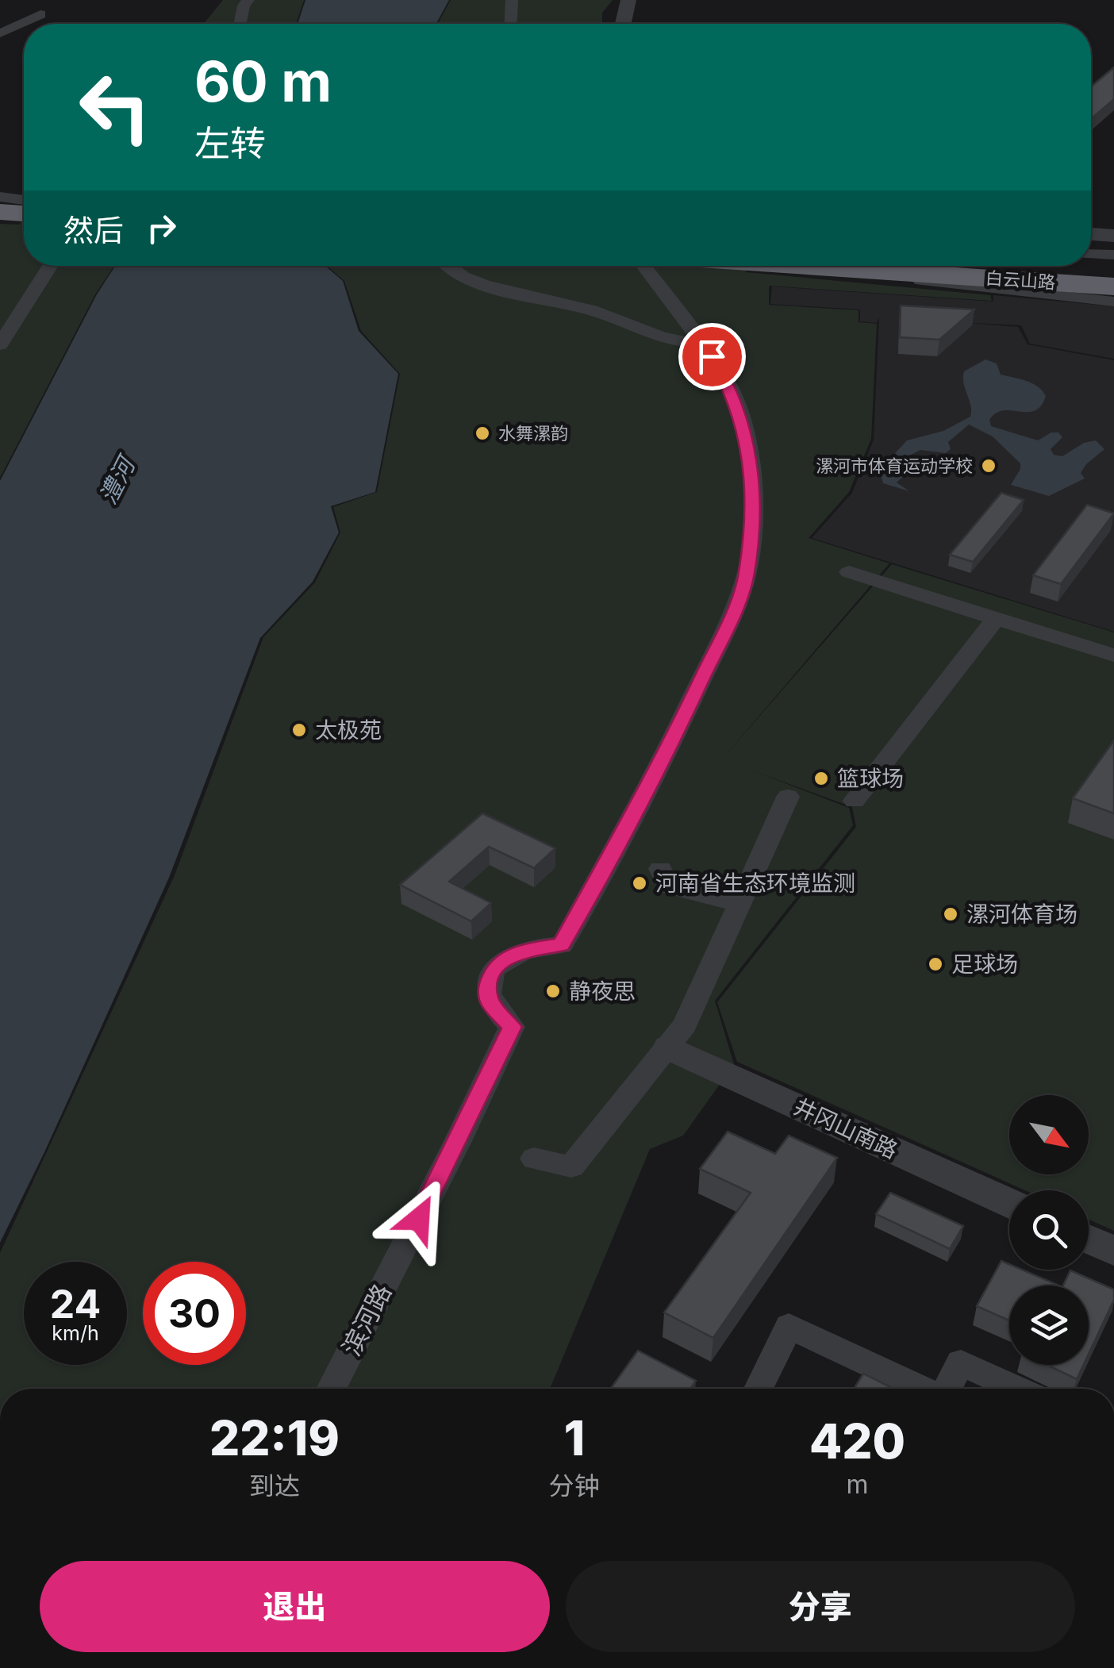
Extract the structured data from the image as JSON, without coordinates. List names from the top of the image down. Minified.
{"streets":{"highway":["白云山路"],"street":["井冈山南路","滨河路"]},"water":["澧河"],"places":["水舞漯韵","漯河市体育运动学校","太极苑","篮球场","河南省生态环境监测","漯河体育场","足球场","静夜思"],"north":"bottom right","page":{"turn":["60 m","左转"],"then":"然后","speed":"24 km/h","limit":"30","eta":["22:19","到达","1","分钟","420","m"],"buttons":["退出","分享"]}}
